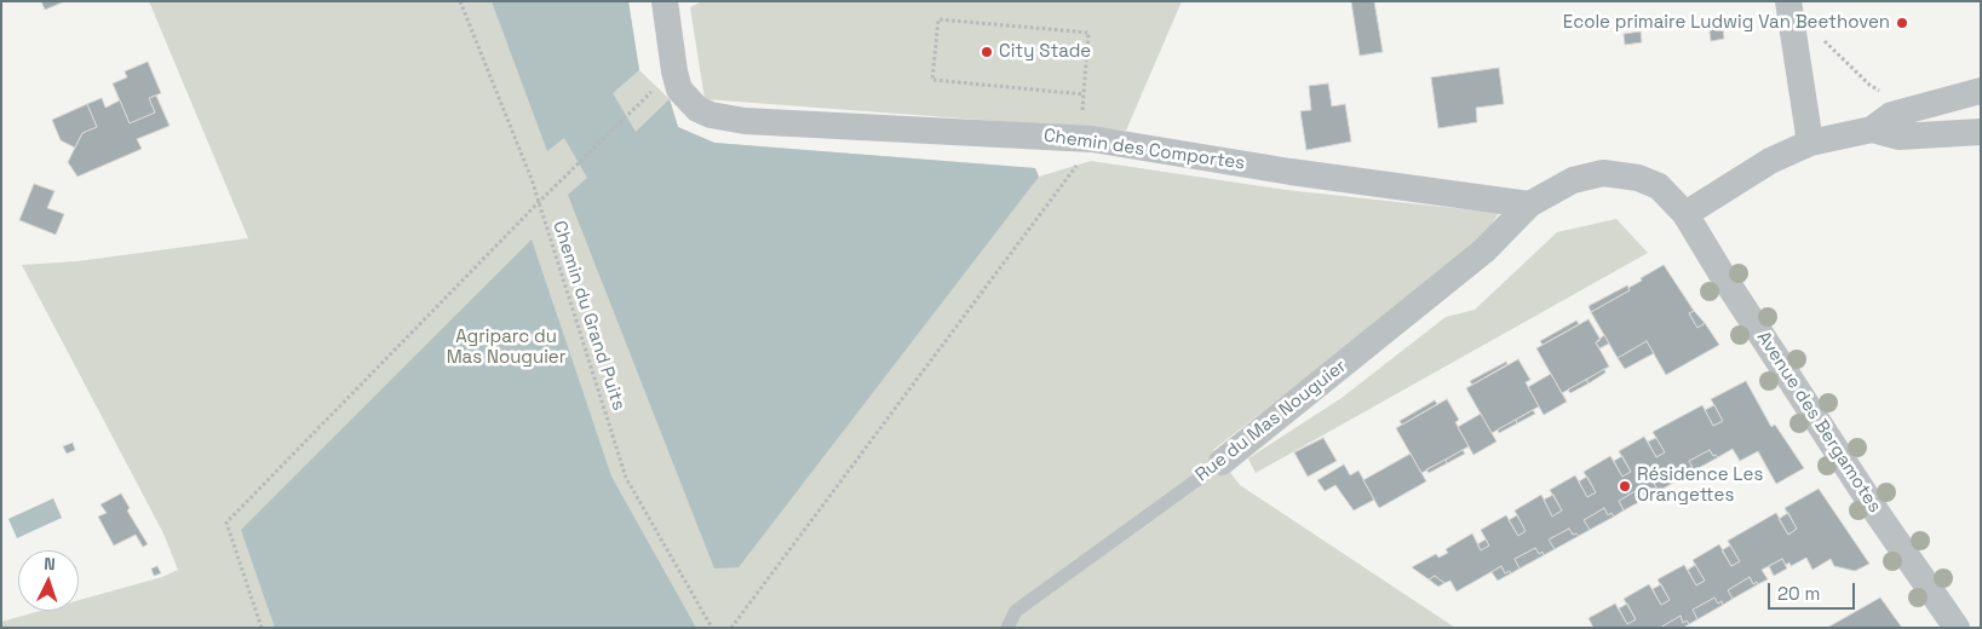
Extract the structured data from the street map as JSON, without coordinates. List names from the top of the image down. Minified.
{"streets":{"street":["Chemin des Comportes","Rue du Mas Nouguier","Avenue des Bergamotes"],"path":["Chemin du Grand Puits"]},"crossings":[["Chemin des Comportes","Rue du Mas Nouguier"]],"parks":["Agriparc du Mas Nouguier"],"places":["Ecole primaire Ludwig Van Beethoven","City Stade","Résidence Les Orangettes"],"scale_bar":"20 m","north":"top"}
